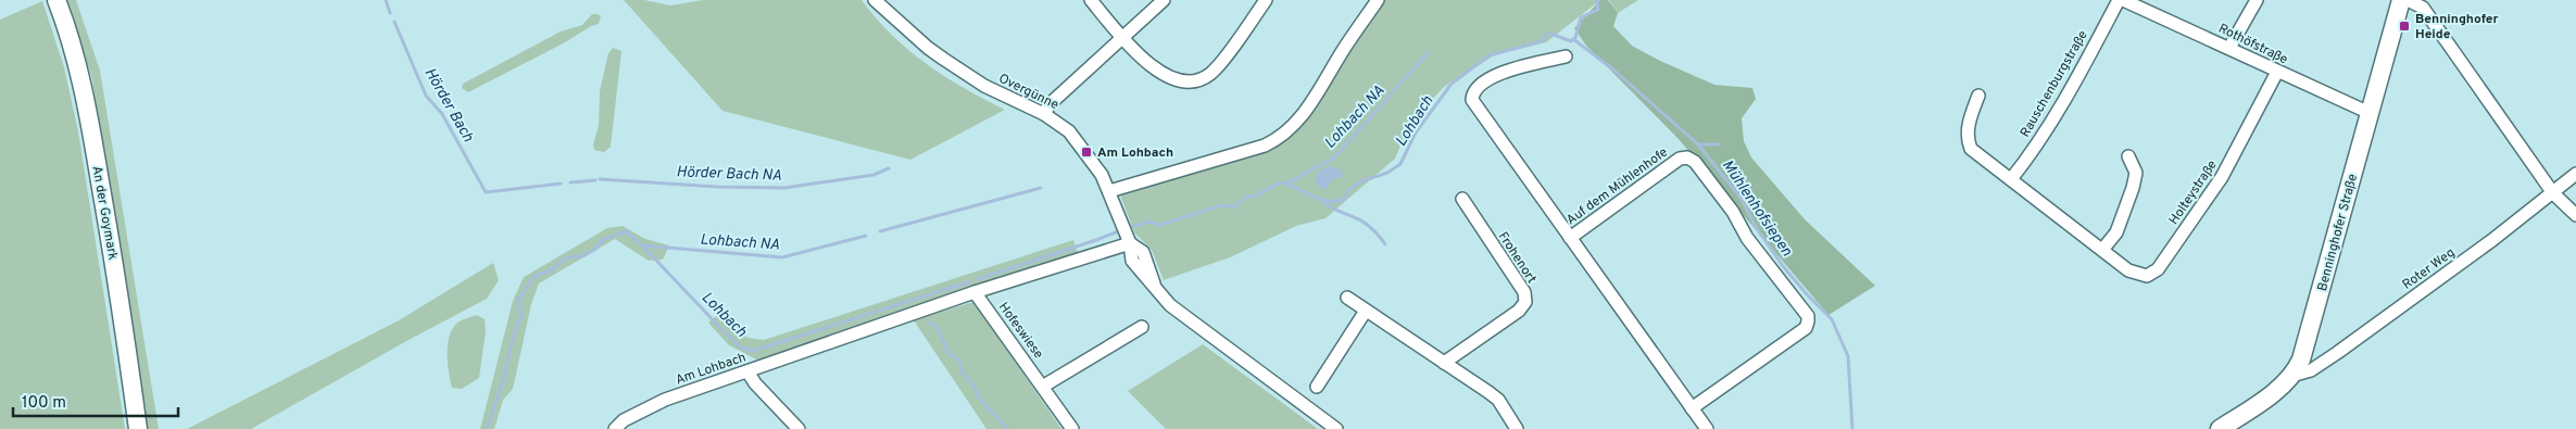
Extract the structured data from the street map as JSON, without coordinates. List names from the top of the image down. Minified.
{"streets":{"main road":["An der Goymark","Benninghofer Straße"],"street":["Rothöfstraße","Rauschenburgstraße","Overgünne","Auf dem Mühlenhofe","Holteystraße","Frohenort","Roter Weg","Hofeswiese","Am Lohbach"]},"crossings":[["Rothöfstraße","Holteystraße"],["Rothöfstraße","Benninghofer Straße"],["Rauschenburgstraße","Holteystraße"],["Overgünne","Am Lohbach"],["Benninghofer Straße","Roter Weg"],["Hofeswiese","Am Lohbach"]],"water":["Hörder Bach","Lohbach NA","Lohbach","Hörder Bach NA","Mühlenhofsiepen"],"places":{"transit":["Benninghofer Heide","Am Lohbach"]},"scale_bar":"100 m"}
